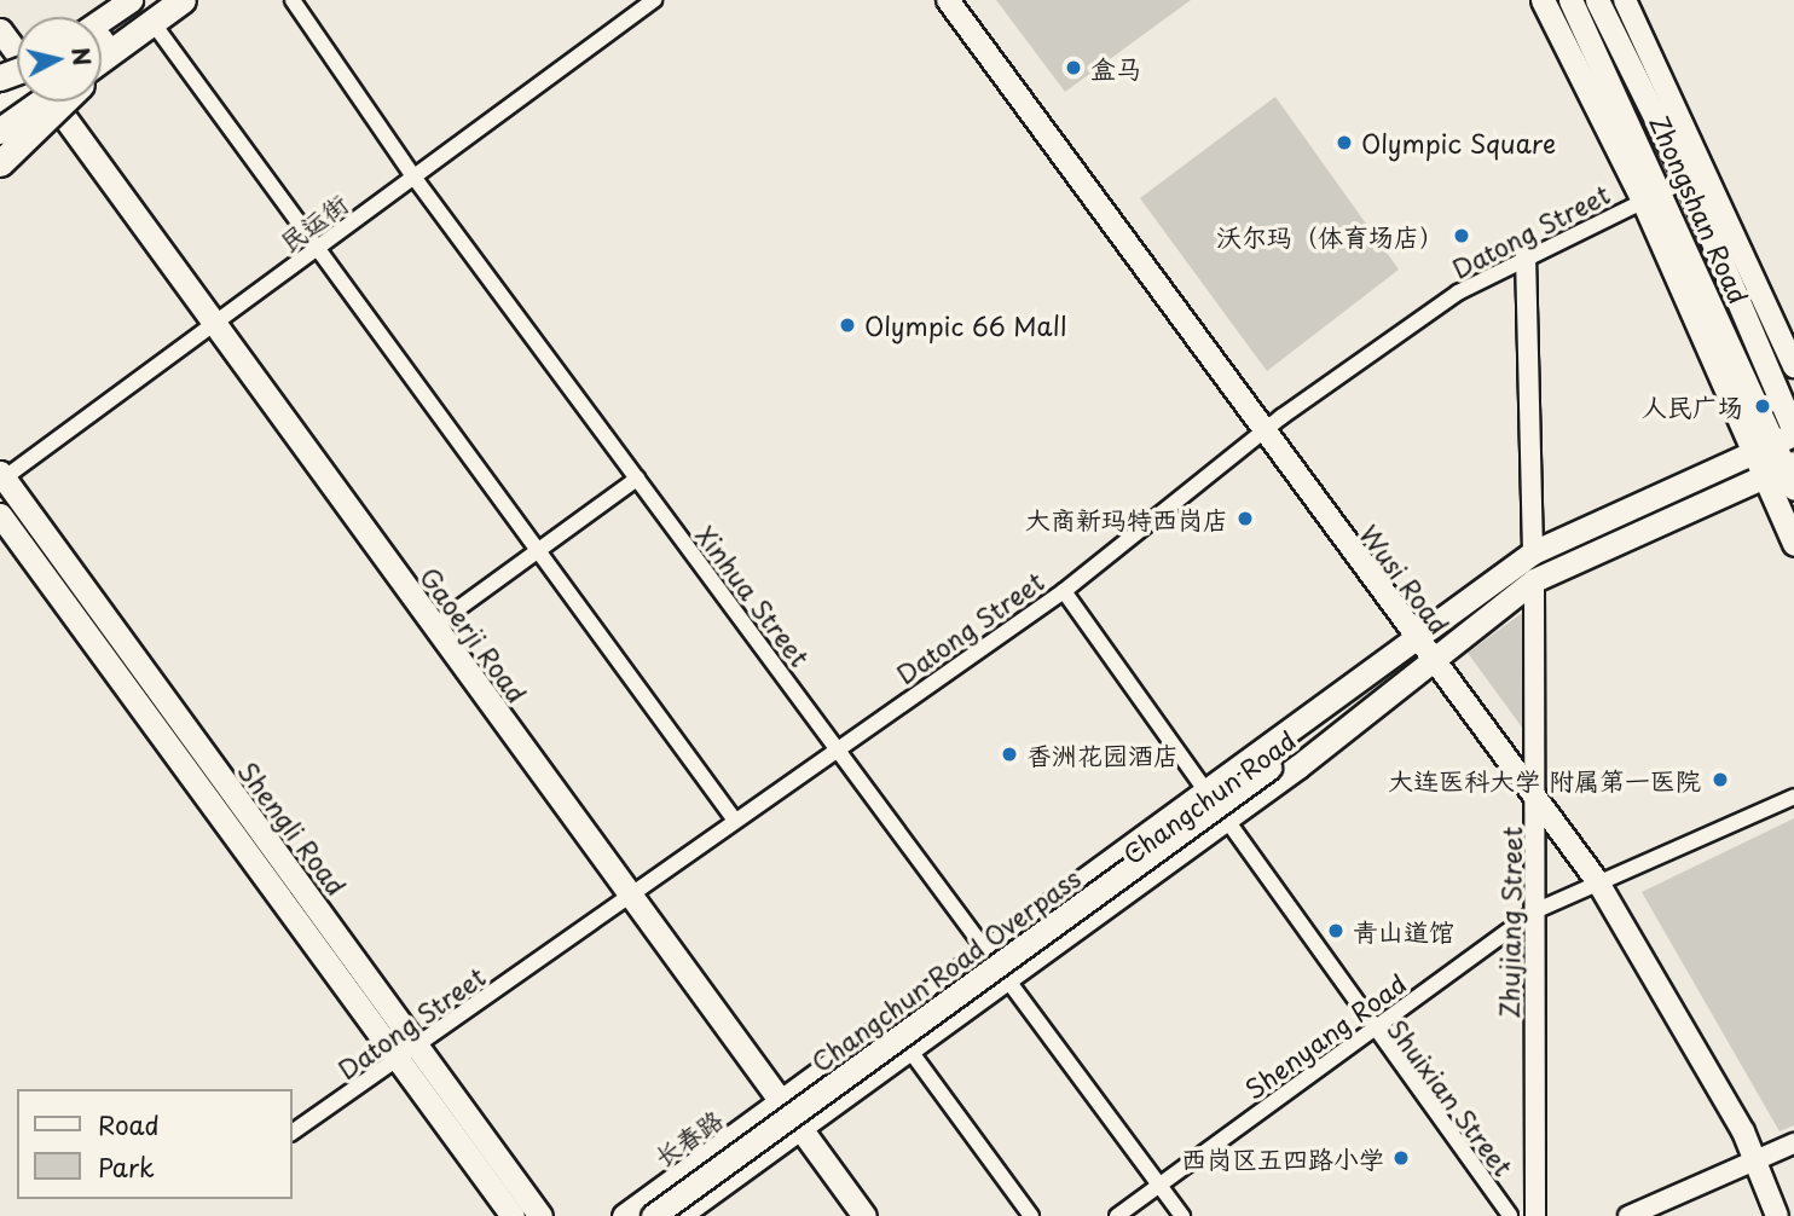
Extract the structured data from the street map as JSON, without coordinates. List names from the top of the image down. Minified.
{"streets":{"main road":["Zhongshan Road","Wusi Road","Gaoerji Road","Changchun Road","Shengli Road","Changchun Road Overpass","长春路"],"street":["民运街","Datong Street","Xinhua Street","Zhujiang Street","Shenyang Road","Shuixian Street"]},"crossings":[["Zhongshan Road","Datong Street"],["Zhongshan Road","Changchun Road"],["民运街","Xinhua Street"],["民运街","Gaoerji Road"],["民运街","Shengli Road"],["Datong Street","Wusi Road"],["Datong Street","Xinhua Street"],["Datong Street","Gaoerji Road"],["Datong Street","Shengli Road"],["Datong Street","Shuixian Street"],["Wusi Road","Changchun Road"],["Wusi Road","Zhujiang Street"],["Wusi Road","Shenyang Road"],["Xinhua Street","Changchun Road"],["Xinhua Street","Shenyang Road"],["Gaoerji Road","Changchun Road"],["Gaoerji Road","长春路"],["Changchun Road","Zhujiang Street"],["Changchun Road","Shuixian Street"],["Changchun Road","长春路"],["Zhujiang Street","Shenyang Road"],["Shenyang Road","Shuixian Street"]],"places":["盒马","Olympic Square","沃尔玛（体育场店）","Olympic 66 Mall","人民广场","大商新玛特西岗店","香洲花园酒店","大连医科大学 附属第一医院","青山道馆","西岗区五四路小学"],"legend":["Road","Park"],"north":"right"}
